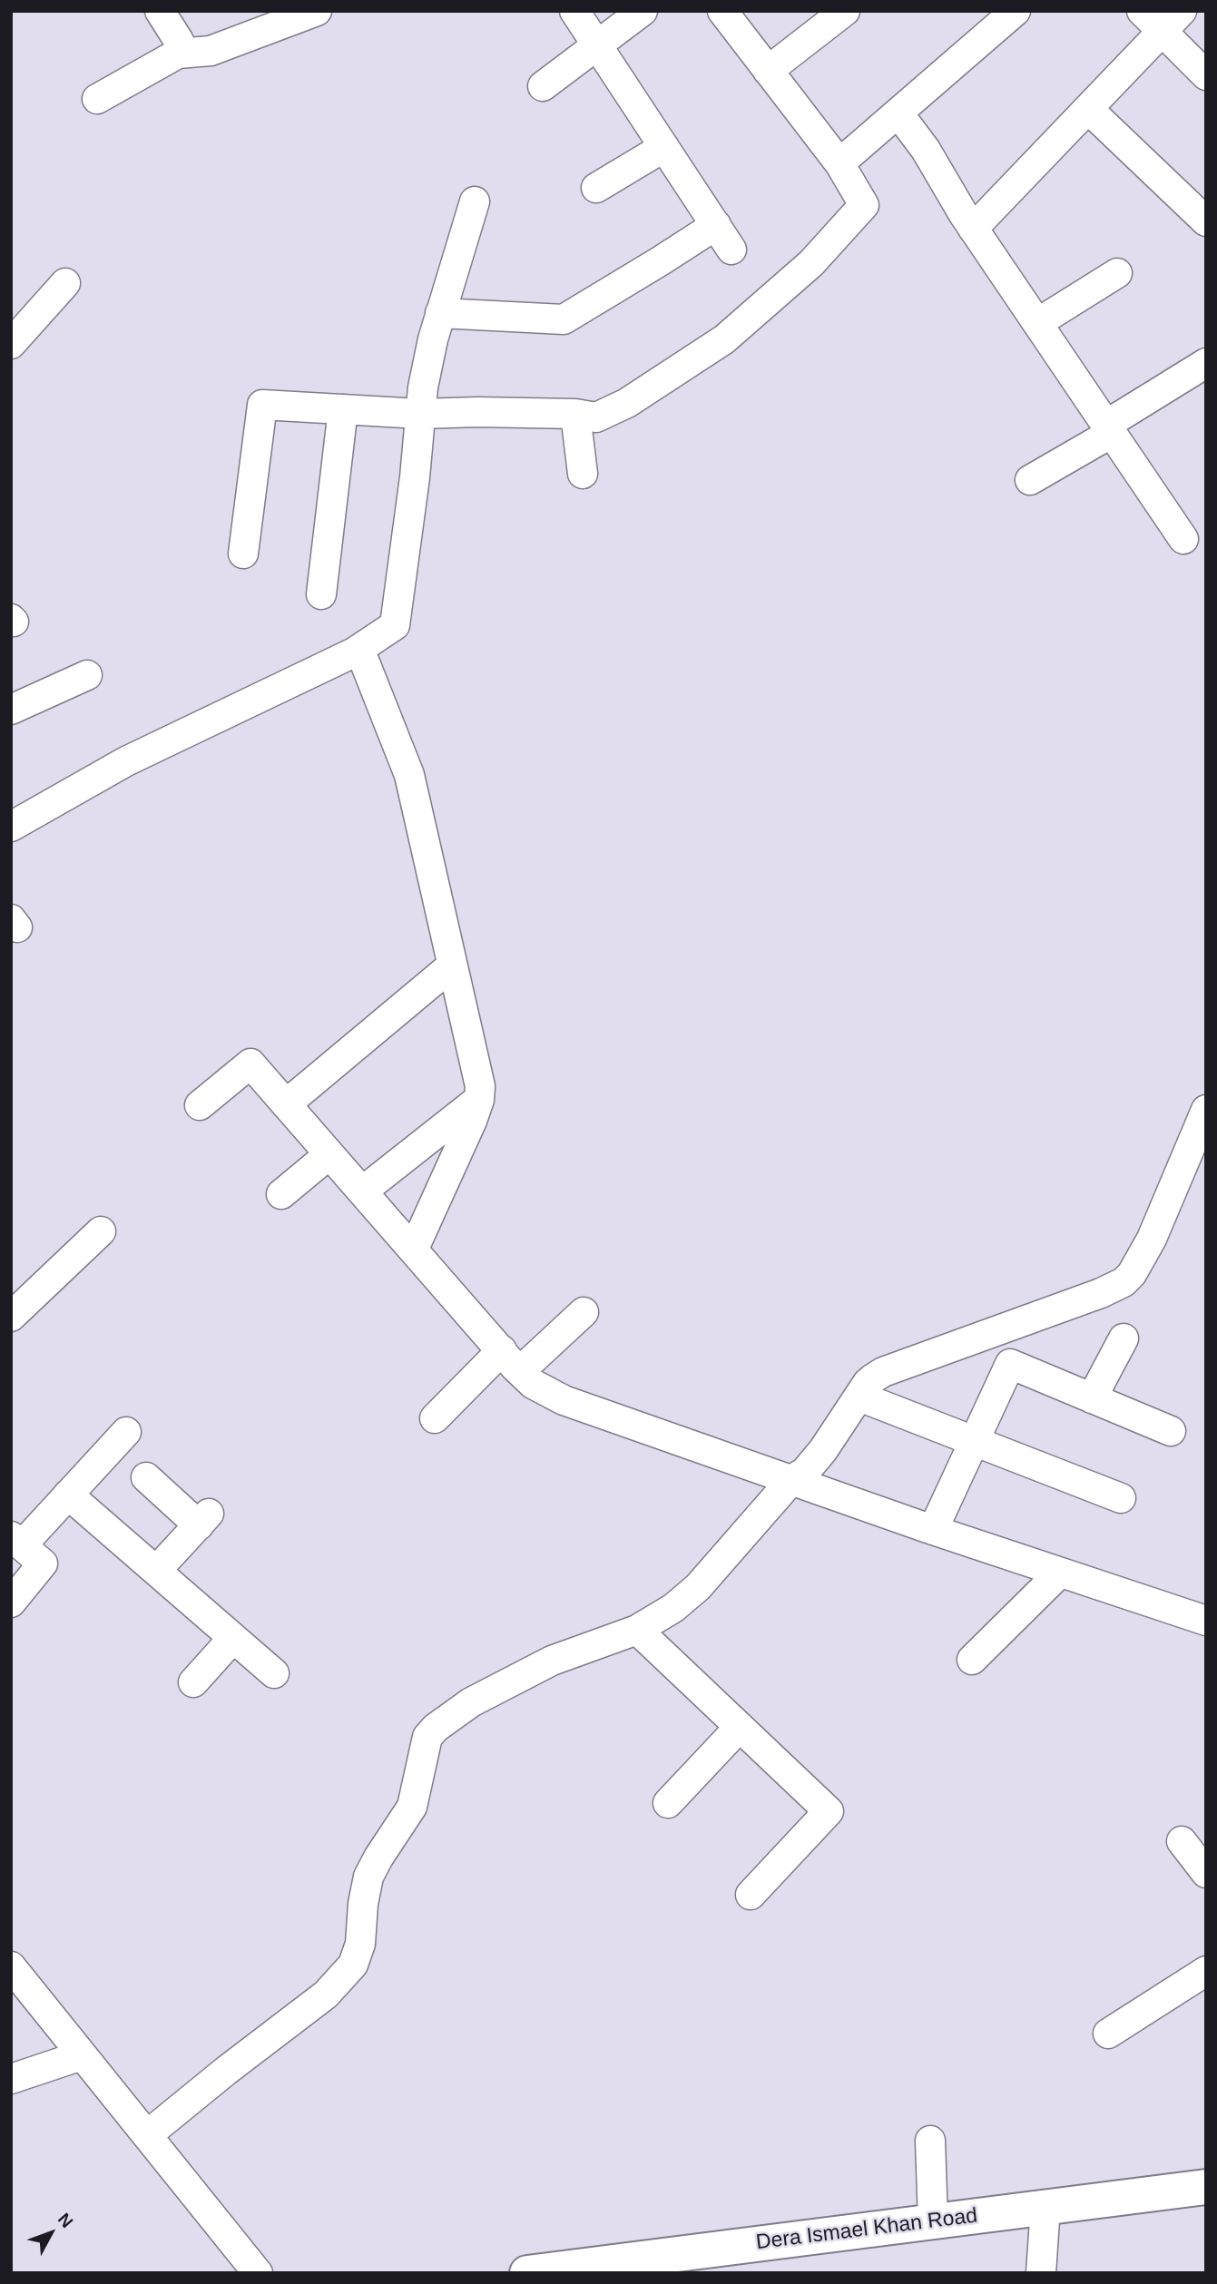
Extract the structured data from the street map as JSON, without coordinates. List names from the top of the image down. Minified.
{"streets":{"highway":["Dera Ismael Khan Road"]},"north":"top right"}
